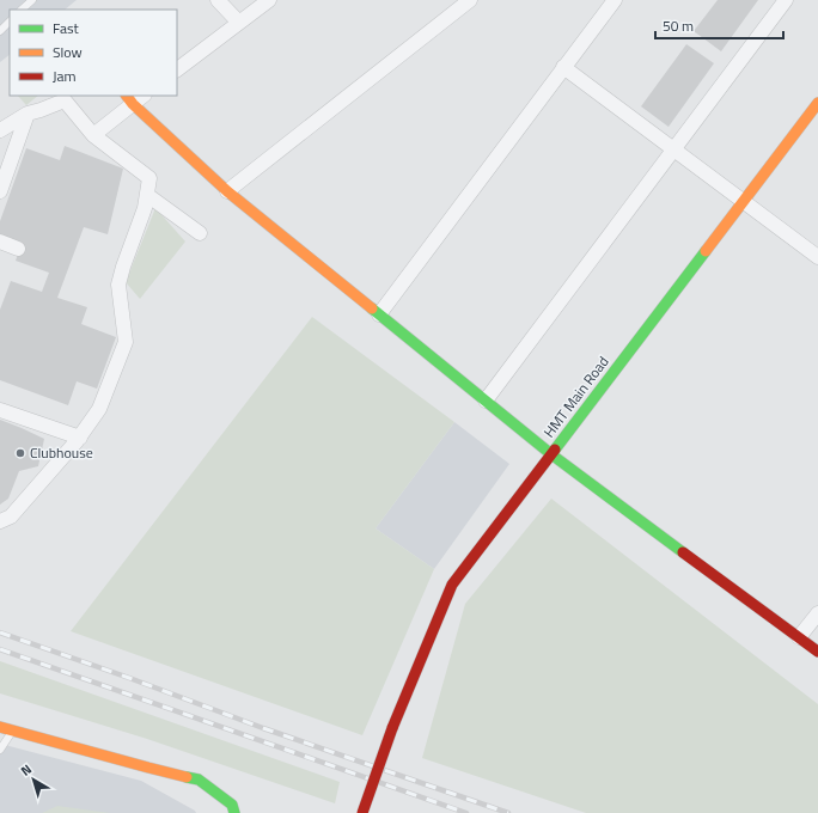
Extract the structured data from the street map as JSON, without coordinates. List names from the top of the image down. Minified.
{"streets":{"street":["HMT Main Road"]},"places":["Clubhouse"],"legend":["Fast","Slow","Jam"],"scale_bar":"50 m","north":"top left"}
